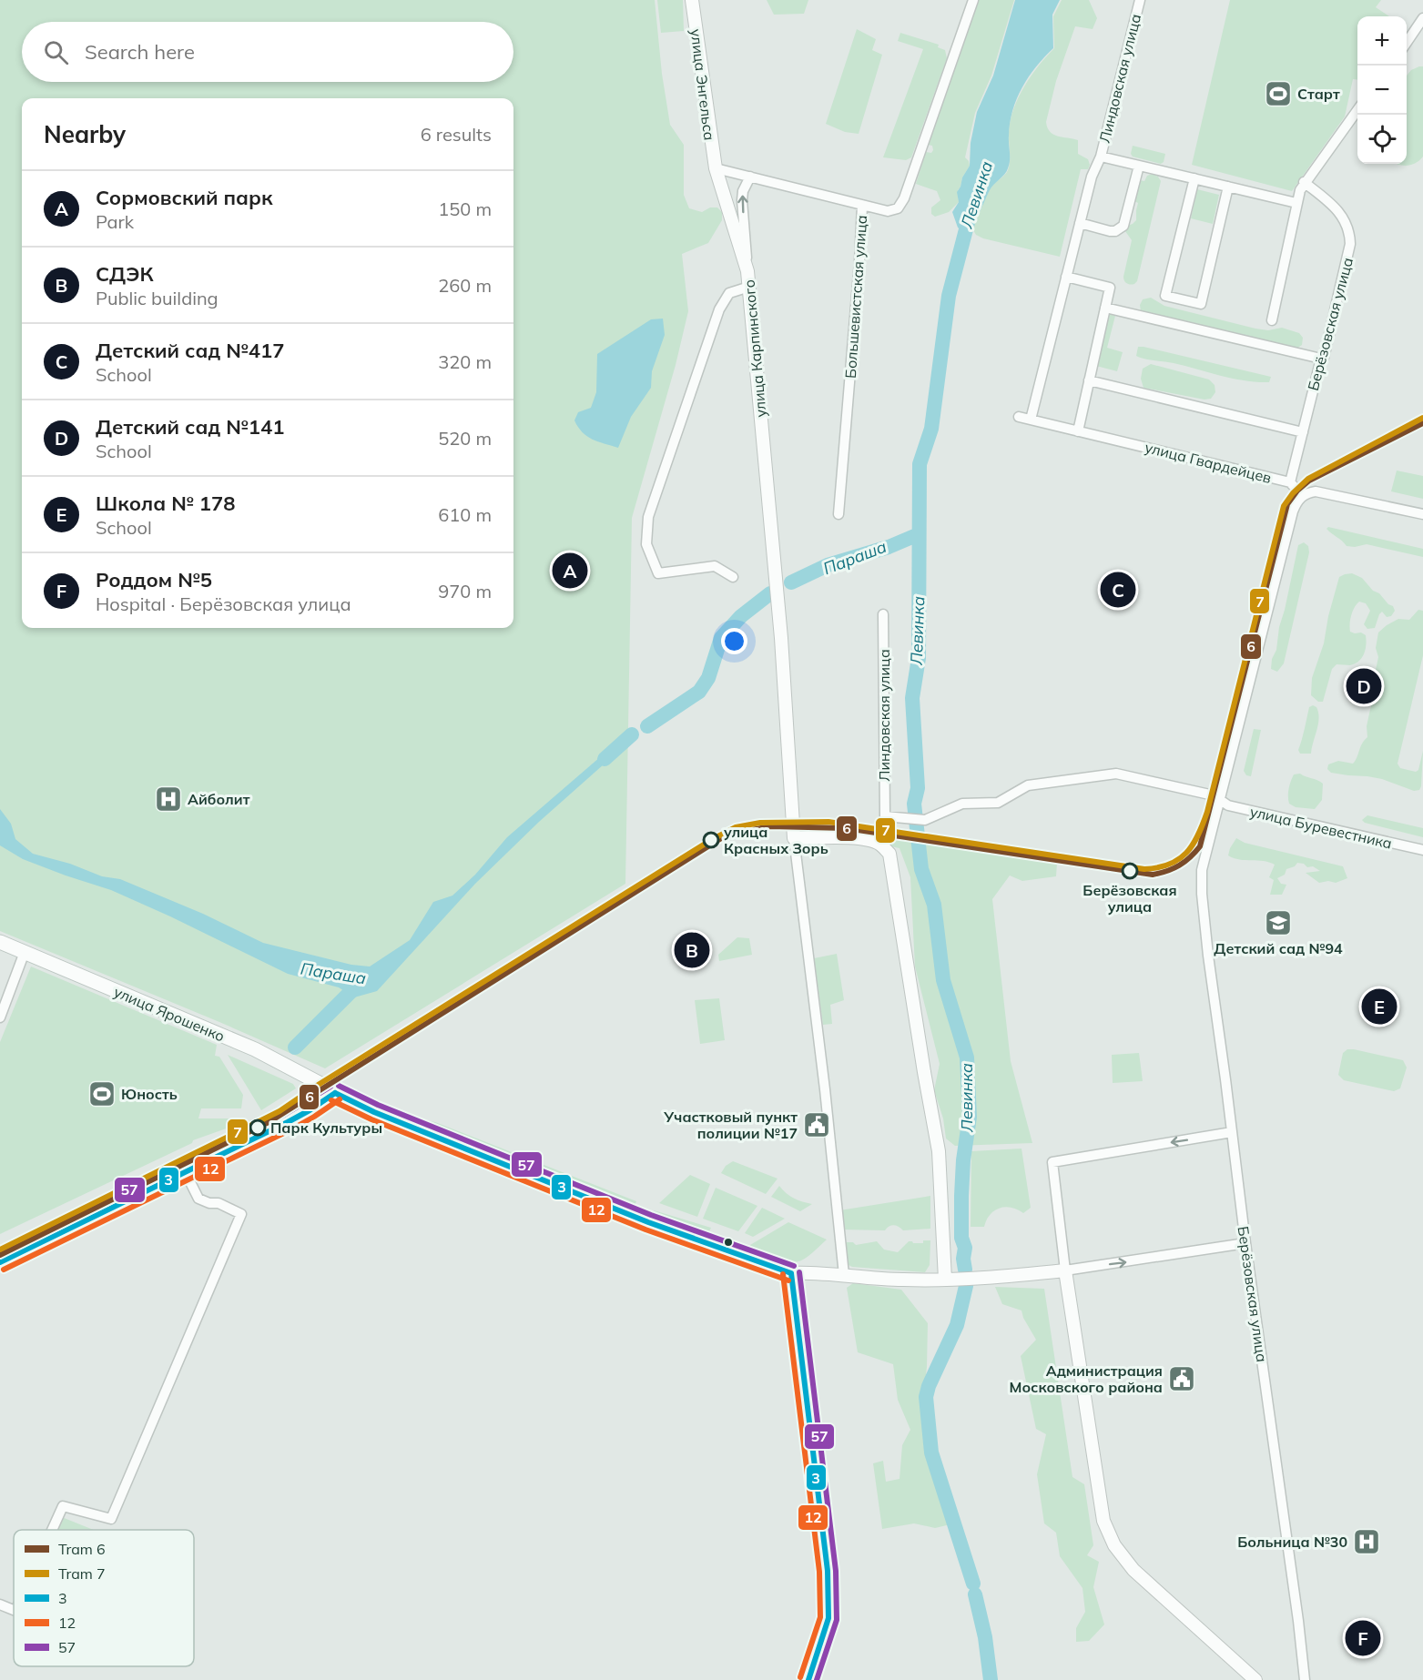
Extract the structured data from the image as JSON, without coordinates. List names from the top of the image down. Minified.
{"streets":{"main road":["улица Ярошенко"],"street":["Линдовская улица","улица Энгельса","Большевистская улица","Берёзовская улица","улица Карпинского","улица Гвардейцев","улица Буревестника"]},"crossings":[["Линдовская улица","улица Гвардейцев"],["Линдовская улица","улица Буревестника"],["улица Энгельса","улица Карпинского"],["Берёзовская улица","улица Гвардейцев"],["Берёзовская улица","улица Буревестника"]],"water":["Левинка","Параша"],"places":{"sports":["Старт","Юность"],"hospital":["Айболит","Больница №30"],"other":["улица Красных Зорь","Берёзовская улица","Парк Культуры"],"school or university":["Детский сад №94"],"public building":["Участковый пункт полиции №17","Администрация Московского района"]},"lines":["tram line 7","tram line 6","transit line 57","transit line 3","transit line 12"],"legend":["Tram 6","Tram 7","3","12","57"],"page":{"map_buttons":["+","−"],"search":"Search here","heading":["Nearby","6 results"],"list":[{"mark":"A","name":"Сормовский парк","note":"Park","value":"150 m"},{"mark":"B","name":"СДЭК","note":"Public building","value":"260 m"},{"mark":"C","name":"Детский сад №417","note":"School","value":"320 m"},{"mark":"D","name":"Детский сад №141","note":"School","value":"520 m"},{"mark":"E","name":"Школа № 178","note":"School","value":"610 m"},{"mark":"F","name":"Роддом №5","note":"Hospital · Берёзовская улица","value":"970 m"}],"pins":["A","C","D","B","E","F"]}}
